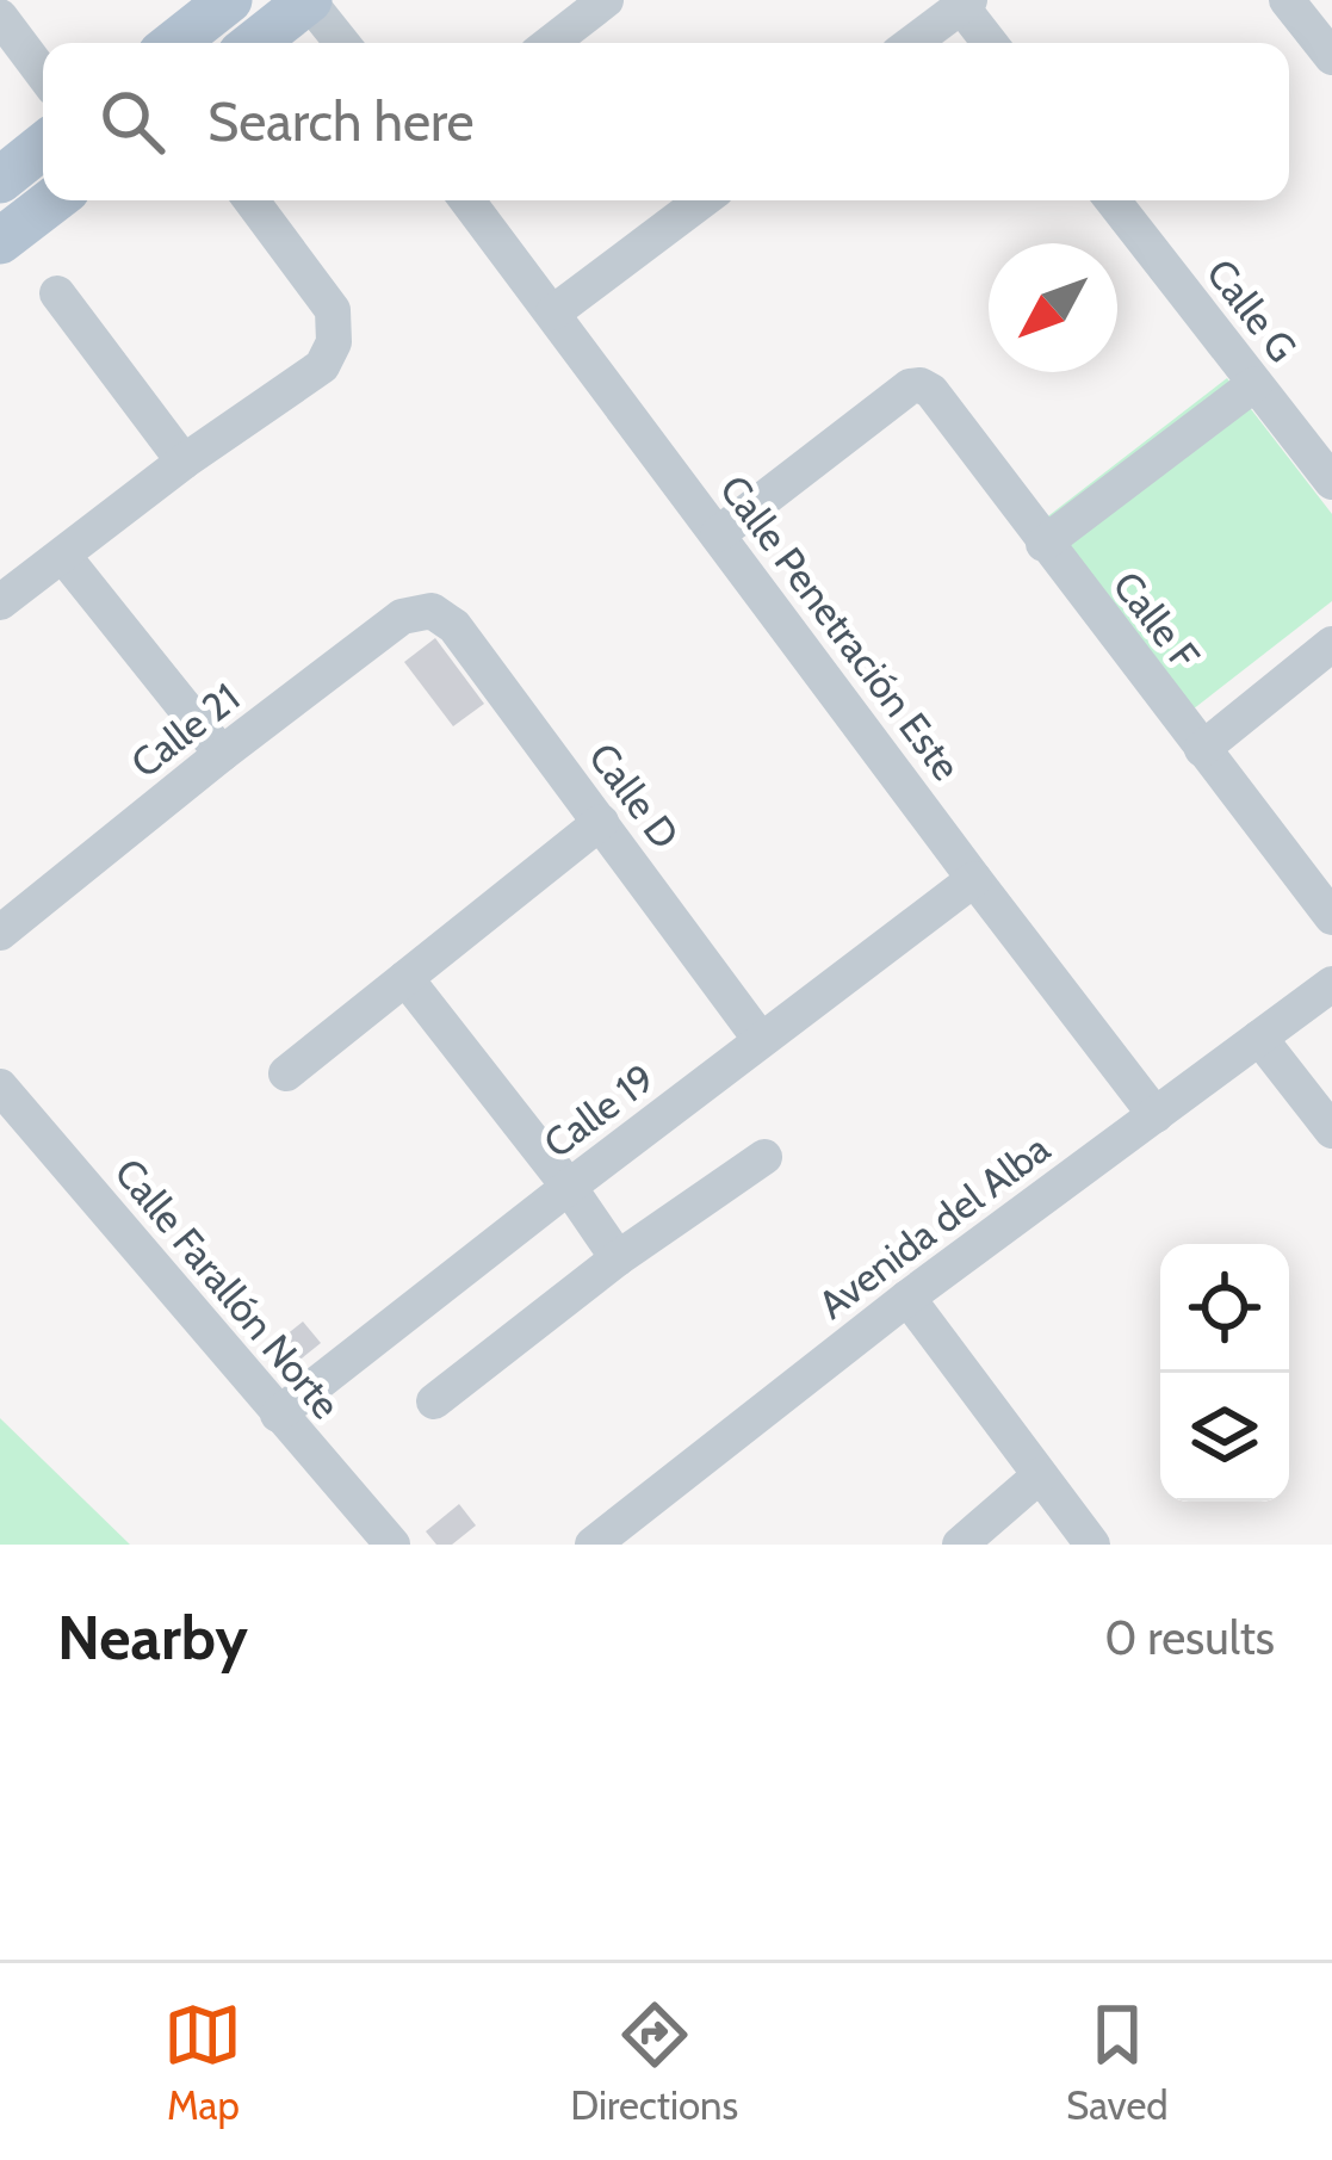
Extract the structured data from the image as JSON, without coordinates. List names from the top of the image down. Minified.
{"streets":{"street":["Calle G","Calle F","Calle Penetración Este","Calle 21","Calle D","Calle 19","Avenida del Alba","Calle Farallón Norte"]},"crossings":[["Calle F","Calle Penetración Este"],["Calle Penetración Este","Calle 19"],["Calle Penetración Este","Avenida del Alba"],["Calle 21","Calle D"],["Calle D","Calle 19"],["Calle 19","Calle Farallón Norte"]],"north":"bottom left","page":{"search":"Search here","heading":["Nearby","0 results"],"nav":["Map","Directions","Saved"]}}
